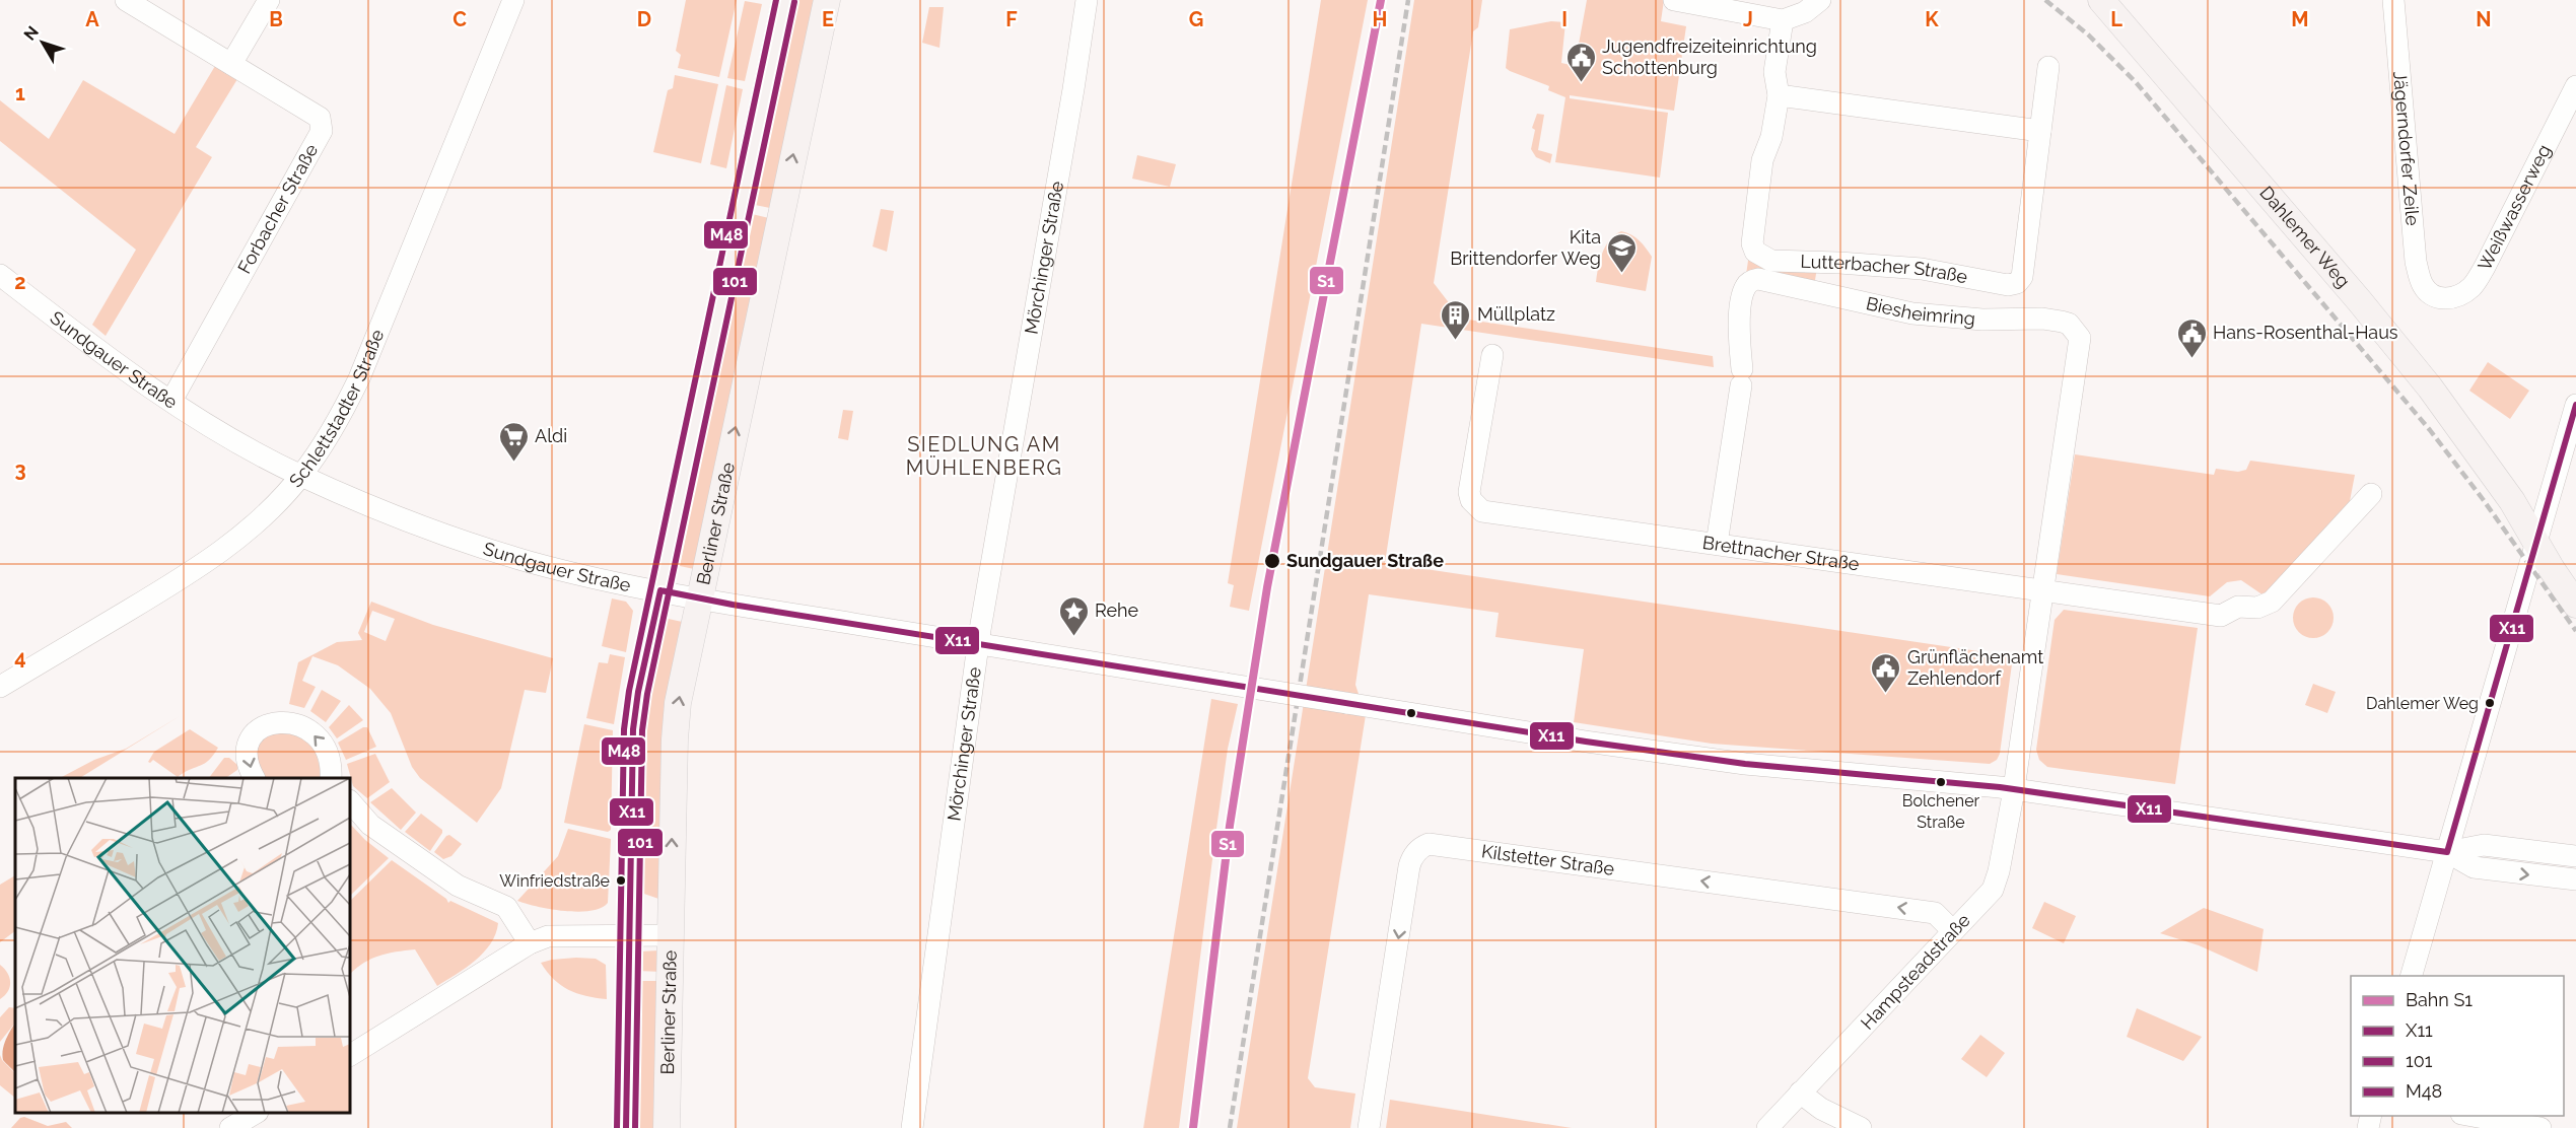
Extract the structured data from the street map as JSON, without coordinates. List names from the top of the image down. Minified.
{"streets":{"main road":["Dahlemer Weg","Berliner Straße"],"street":["Jägerndorfer Zeile","Weißwasserweg","Forbacher Straße","Mörchinger Straße","Lutterbacher Straße","Biesheimring","Sundgauer Straße","Schlettstadter Straße","Brettnacher Straße","Kilstetter Straße","Hampsteadstraße"]},"crossings":[["Jägerndorfer Zeile","Weißwasserweg"],["Forbacher Straße","Sundgauer Straße"],["Mörchinger Straße","Sundgauer Straße"],["Biesheimring","Brettnacher Straße"],["Sundgauer Straße","Schlettstadter Straße"],["Sundgauer Straße","Berliner Straße"],["Sundgauer Straße","Hampsteadstraße"],["Kilstetter Straße","Hampsteadstraße"]],"districts":["SIEDLUNG AM MÜHLENBERG"],"places":{"public building":["Jugendfreizeiteinrichtung Schottenburg","Hans-Rosenthal-Haus","Grünflächenamt Zehlendorf"],"school or university":["Kita Brittendorfer Weg"],"building":["Müllplatz"],"supermarket":["Aldi"],"other":["Sundgauer Straße","Dahlemer Weg","Bolchener Straße","Winfriedstraße"],"place":["Rehe"]},"lines":["rail line S1","transit line M48","transit line 101","transit line X11"],"legend":["Bahn S1","X11","101","M48"],"north":"top left","grid":{"columns":["A","B","C","D","E","F","G","H","I","J","K","L","M","N"],"rows":["1","2","3","4"]}}
